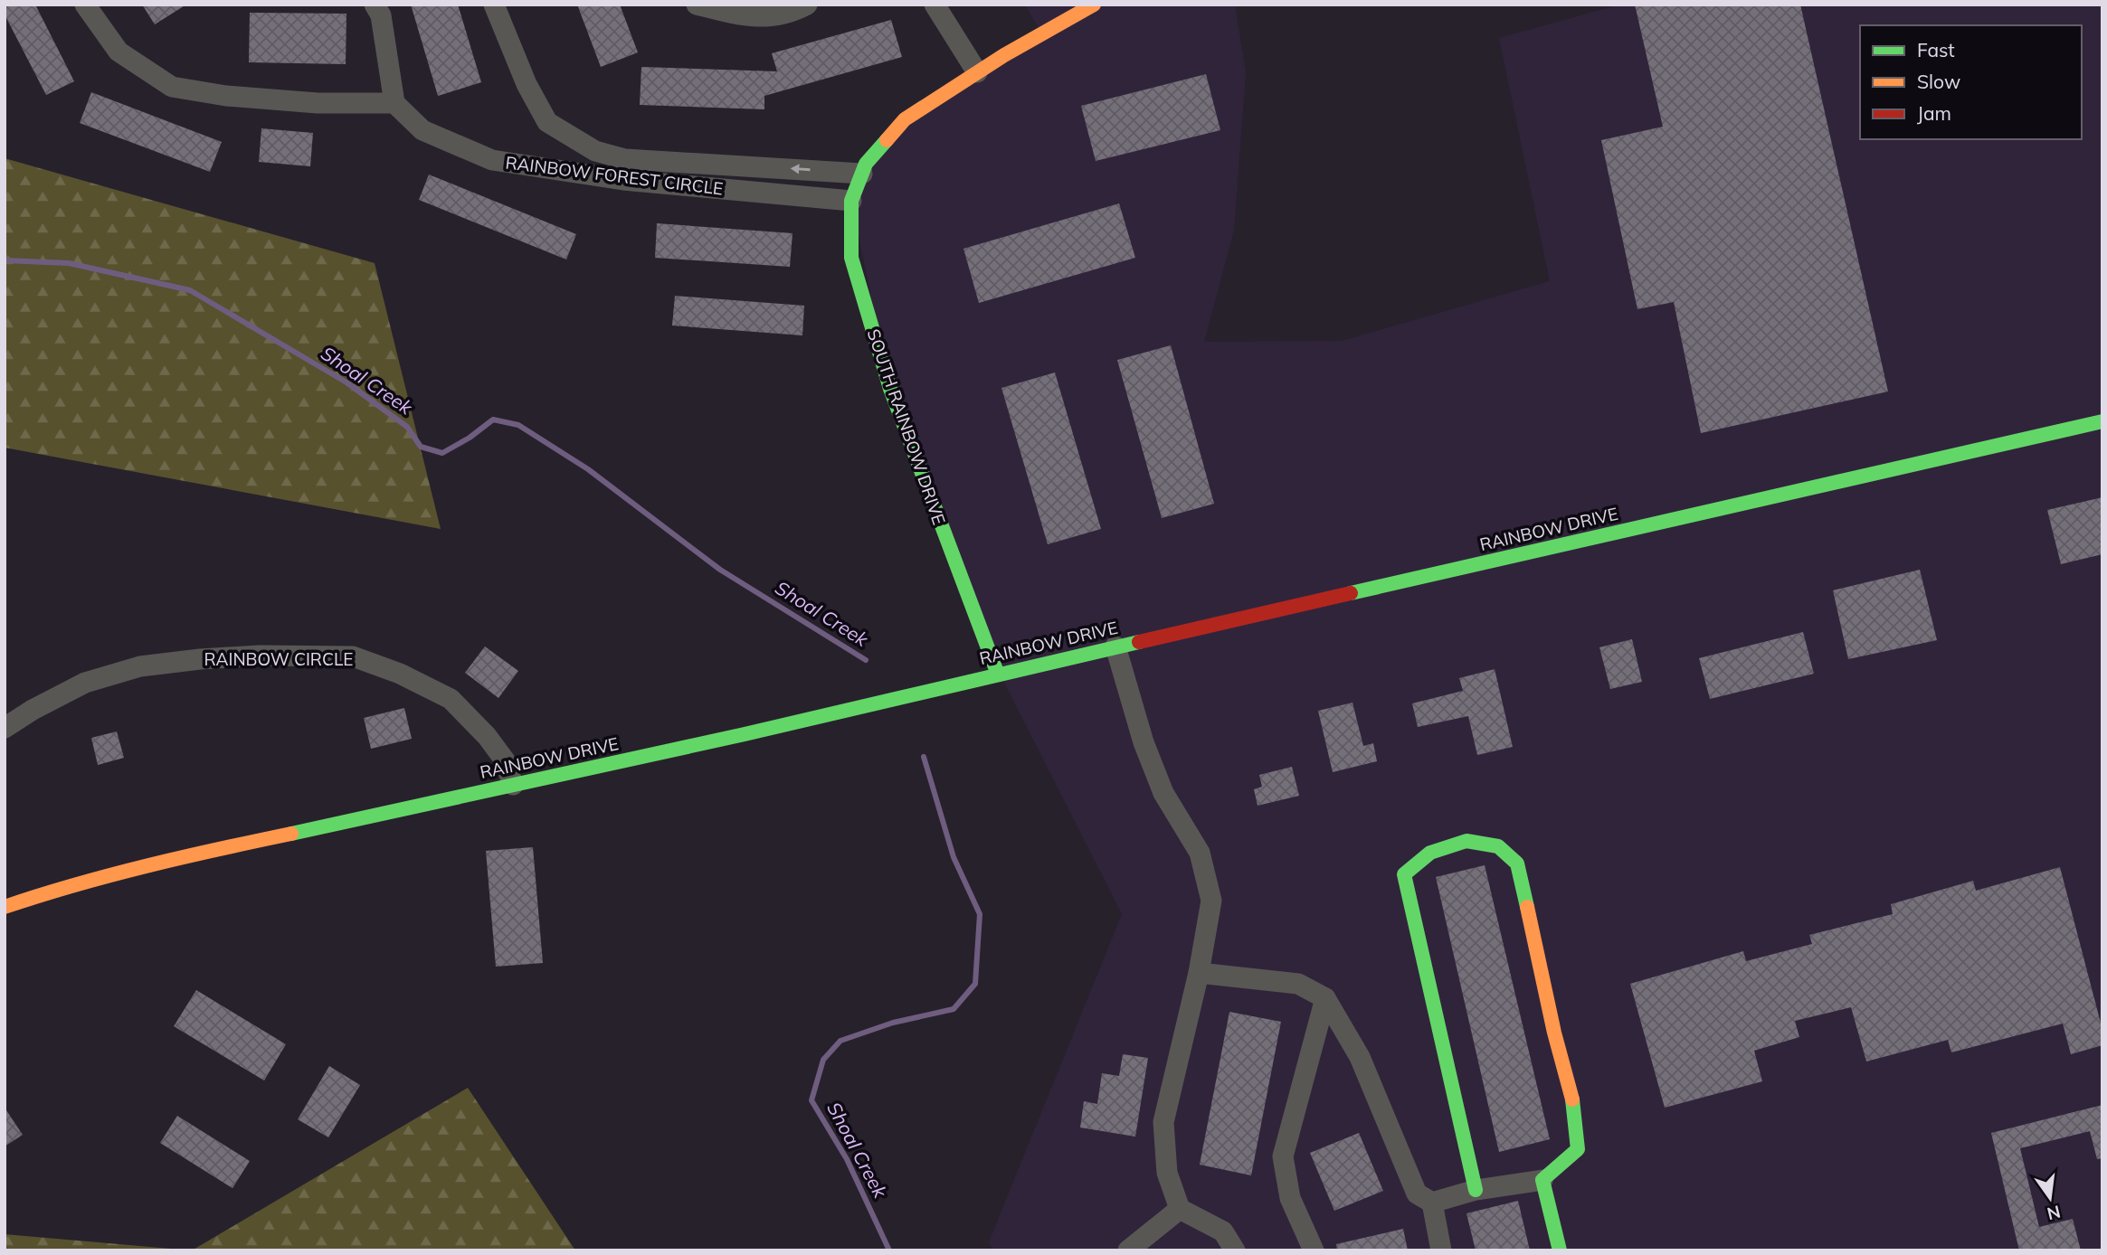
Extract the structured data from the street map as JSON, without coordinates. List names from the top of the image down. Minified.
{"streets":{"street":["RAINBOW FOREST CIRCLE","SOUTH RAINBOW DRIVE","RAINBOW DRIVE","RAINBOW CIRCLE"]},"crossings":[["RAINBOW FOREST CIRCLE","SOUTH RAINBOW DRIVE"],["SOUTH RAINBOW DRIVE","RAINBOW DRIVE"],["RAINBOW DRIVE","RAINBOW CIRCLE"]],"water":["Shoal Creek"],"legend":["Fast","Slow","Jam"],"north":"bottom"}
